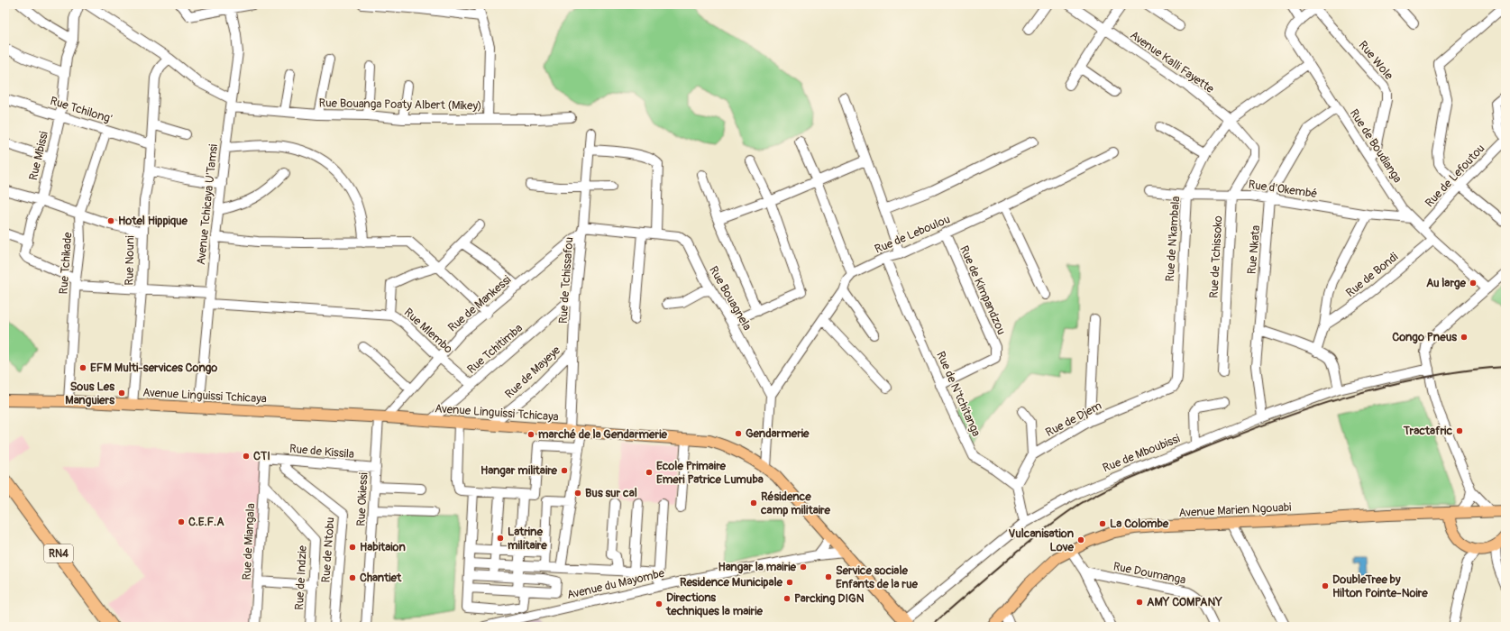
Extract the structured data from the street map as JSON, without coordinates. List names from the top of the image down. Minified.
{"streets":{"highway":["RN4"],"main road":["Avenue Linguissi Tchicaya","Avenue Marien Ngouabi"],"street":["Rue Wole","Avenue Kalli Fayette","Rue Bouanga Poaty Albert (Mikey)","Rue Tchilong'","Rue de Boudianga","Rue Mbissi","Rue de Lefoutou","Rue d'Okembé","Avenue Tchicaya U'Tamsi","Rue de Leboulou","Rue de N'kambala","Rue Nkata","Rue de Tchissoko","Rue Nouni","Rue Tchikade","Rue de Bondi","Rue de Tchissafou","Rue de Kimpandzou","Rue Bouagnela","Rue de Mankessi","Rue Mlembo","Rue Tchitimba","Rue de Mayeye","Rue de N'tchitanga","Rue de Djem","Rue de Kissila","Rue de Mboubissi","Rue Okiessi","Rue de Miangala","Rue de Ntobu","Rue Doumanga","Rue de Indzie","Avenue du Mayombe"]},"crossings":[["Rue Wole","Rue de Boudianga"],["Avenue Kalli Fayette","Rue de N'kambala"],["Avenue Kalli Fayette","Rue de Tchissoko"],["Rue Bouanga Poaty Albert (Mikey)","Avenue Tchicaya U'Tamsi"],["Rue Tchilong'","Rue Mbissi"],["Rue Tchilong'","Rue Nouni"],["Rue Tchilong'","Rue Tchikade"],["Rue de Boudianga","Rue de Lefoutou"],["Rue de Boudianga","Rue d'Okembé"],["Rue de Boudianga","Rue de N'kambala"],["Rue de Boudianga","Rue Nkata"],["Rue de Boudianga","Rue de Bondi"],["Rue Mbissi","Rue Tchikade"],["Rue d'Okembé","Rue de N'kambala"],["Rue d'Okembé","Rue Nkata"],["Rue d'Okembé","Rue de Tchissoko"],["Avenue Tchicaya U'Tamsi","Rue Mlembo"],["Avenue Tchicaya U'Tamsi","Avenue Linguissi Tchicaya"],["Rue de Leboulou","Rue de Kimpandzou"],["Rue de Leboulou","Rue de N'tchitanga"],["Rue de N'kambala","Rue de Djem"],["Rue Nkata","Rue de Mboubissi"],["Rue Nouni","Avenue Linguissi Tchicaya"],["Rue Tchikade","Avenue Linguissi Tchicaya"],["Rue de Tchissafou","Rue Bouagnela"],["Rue de Tchissafou","Rue de Mankessi"],["Rue de Tchissafou","Rue Tchitimba"],["Rue de Tchissafou","Rue de Mayeye"],["Rue de Tchissafou","Avenue Linguissi Tchicaya"],["Rue de Kimpandzou","Rue de N'tchitanga"],["Rue Bouagnela","Rue de Mankessi"],["Rue de Mankessi","Rue Mlembo"],["Rue de Mankessi","Avenue Linguissi Tchicaya"],["Rue de Mankessi","Rue Okiessi"],["Rue Mlembo","Rue Tchitimba"],["Rue Tchitimba","Avenue Linguissi Tchicaya"],["Rue de Mayeye","Avenue Linguissi Tchicaya"],["Avenue Linguissi Tchicaya","Rue de Mboubissi"],["Avenue Linguissi Tchicaya","Rue Okiessi"],["Avenue Linguissi Tchicaya","Avenue du Mayombe"],["Rue de Kissila","Rue Okiessi"],["Rue de Kissila","Rue de Miangala"],["Rue de Kissila","Rue de Ntobu"],["Rue de Miangala","Rue de Indzie"]],"places":["Hotel Hippique","Au large","Congo Pneus","EFM Multi-services Congo","Sous Les Manguiers","Tractafric","Gendarmerie","marché de la Gendarmerie","CTI","Hangar militaire","Ecole Primaire Emeri Patrice Lumuba","Bus sur cal","Résidence camp militaire","C.E.F.A","La Colombe","Latrine militaire","Vulcanisation Love","Habitaion","Hangar la mairie","Service sociale Enfants de la rue","Chantiet","Residence Municipale","DoubleTree by Hilton Pointe-Noire","Parcking DIGN","AMY COMPANY","Directions techniques la mairie"]}
